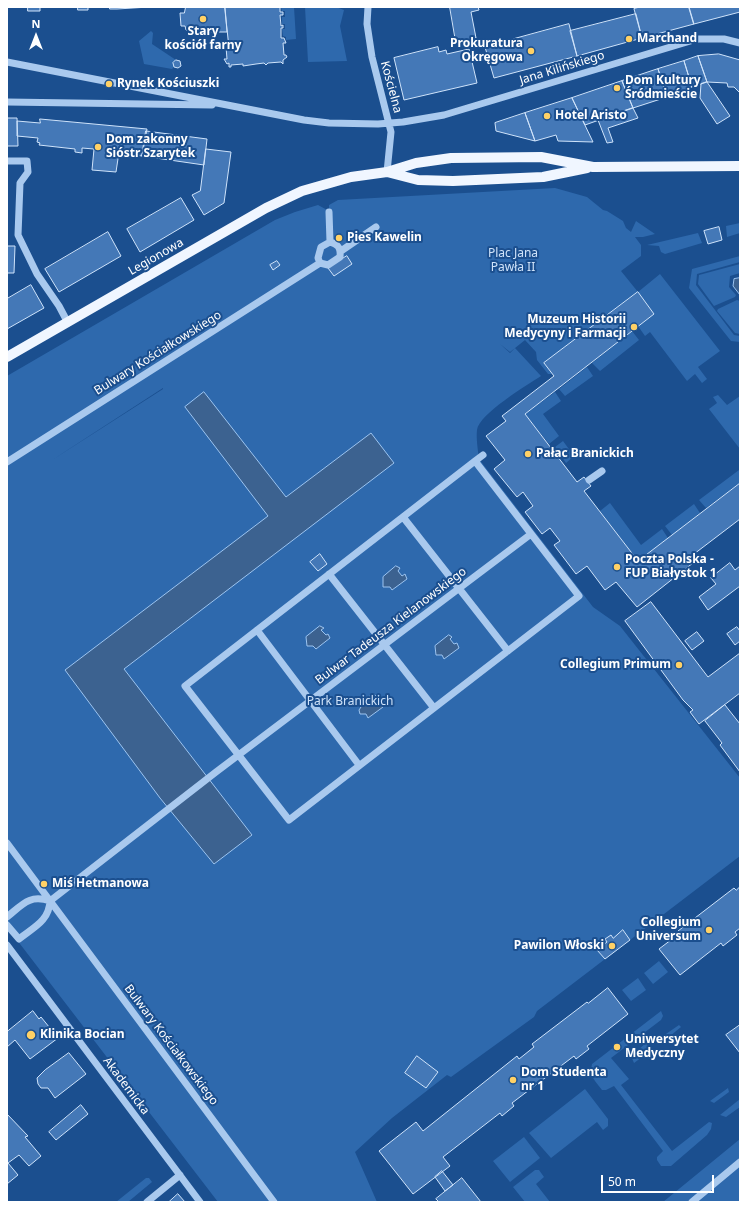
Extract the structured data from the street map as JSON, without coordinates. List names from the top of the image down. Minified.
{"streets":{"main road":["Legionowa"],"street":["Jana Kilińskiego","Kościelna","Bulwary Kościałkowskiego","Bulwar Tadeusza Kielanowskiego","Akademicka"]},"crossings":[["Jana Kilińskiego","Kościelna"],["Kościelna","Legionowa"],["Bulwary Kościałkowskiego","Bulwar Tadeusza Kielanowskiego"]],"parks":["Plac Jana Pawła II","Park Branickich"],"places":["Stary kościół farny","Marchand","Prokuratura Okręgowa","Rynek Kościuszki","Dom Kultury Śródmieście","Hotel Aristo","Dom zakonny Sióstr Szarytek","Pies Kawelin","Muzeum Historii Medycyny i Farmacji","Pałac Branickich","Poczta Polska - FUP Białystok 1","Collegium Primum","Miś Hetmanowa","Collegium Universum","Pawilon Włoski","Klinika Bocian","Uniwersytet Medyczny","Dom Studenta nr 1"],"scale_bar":"50 m","north":"top"}
